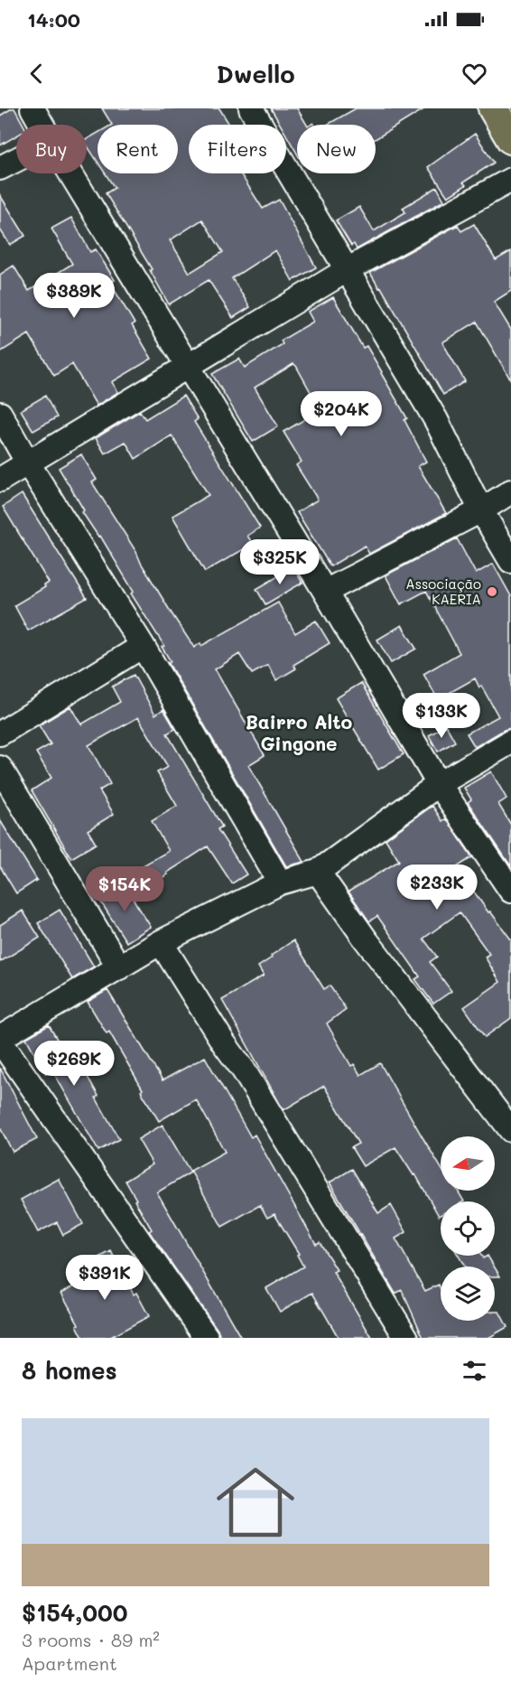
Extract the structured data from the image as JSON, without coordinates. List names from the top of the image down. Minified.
{"districts":["Bairro Alto Gingone"],"places":["Associação KAERIA"],"north":"left","page":{"status":"14:00","header":"Dwello","chip":["Buy","Rent","Filters","New"],"price":["$389K","$204K","$325K","$133K","$233K","$154K","$269K","$391K"],"heading":"8 homes","list":[{"name":"$154,000","note":"3 rooms · 89 m² · Apartment"}]}}
